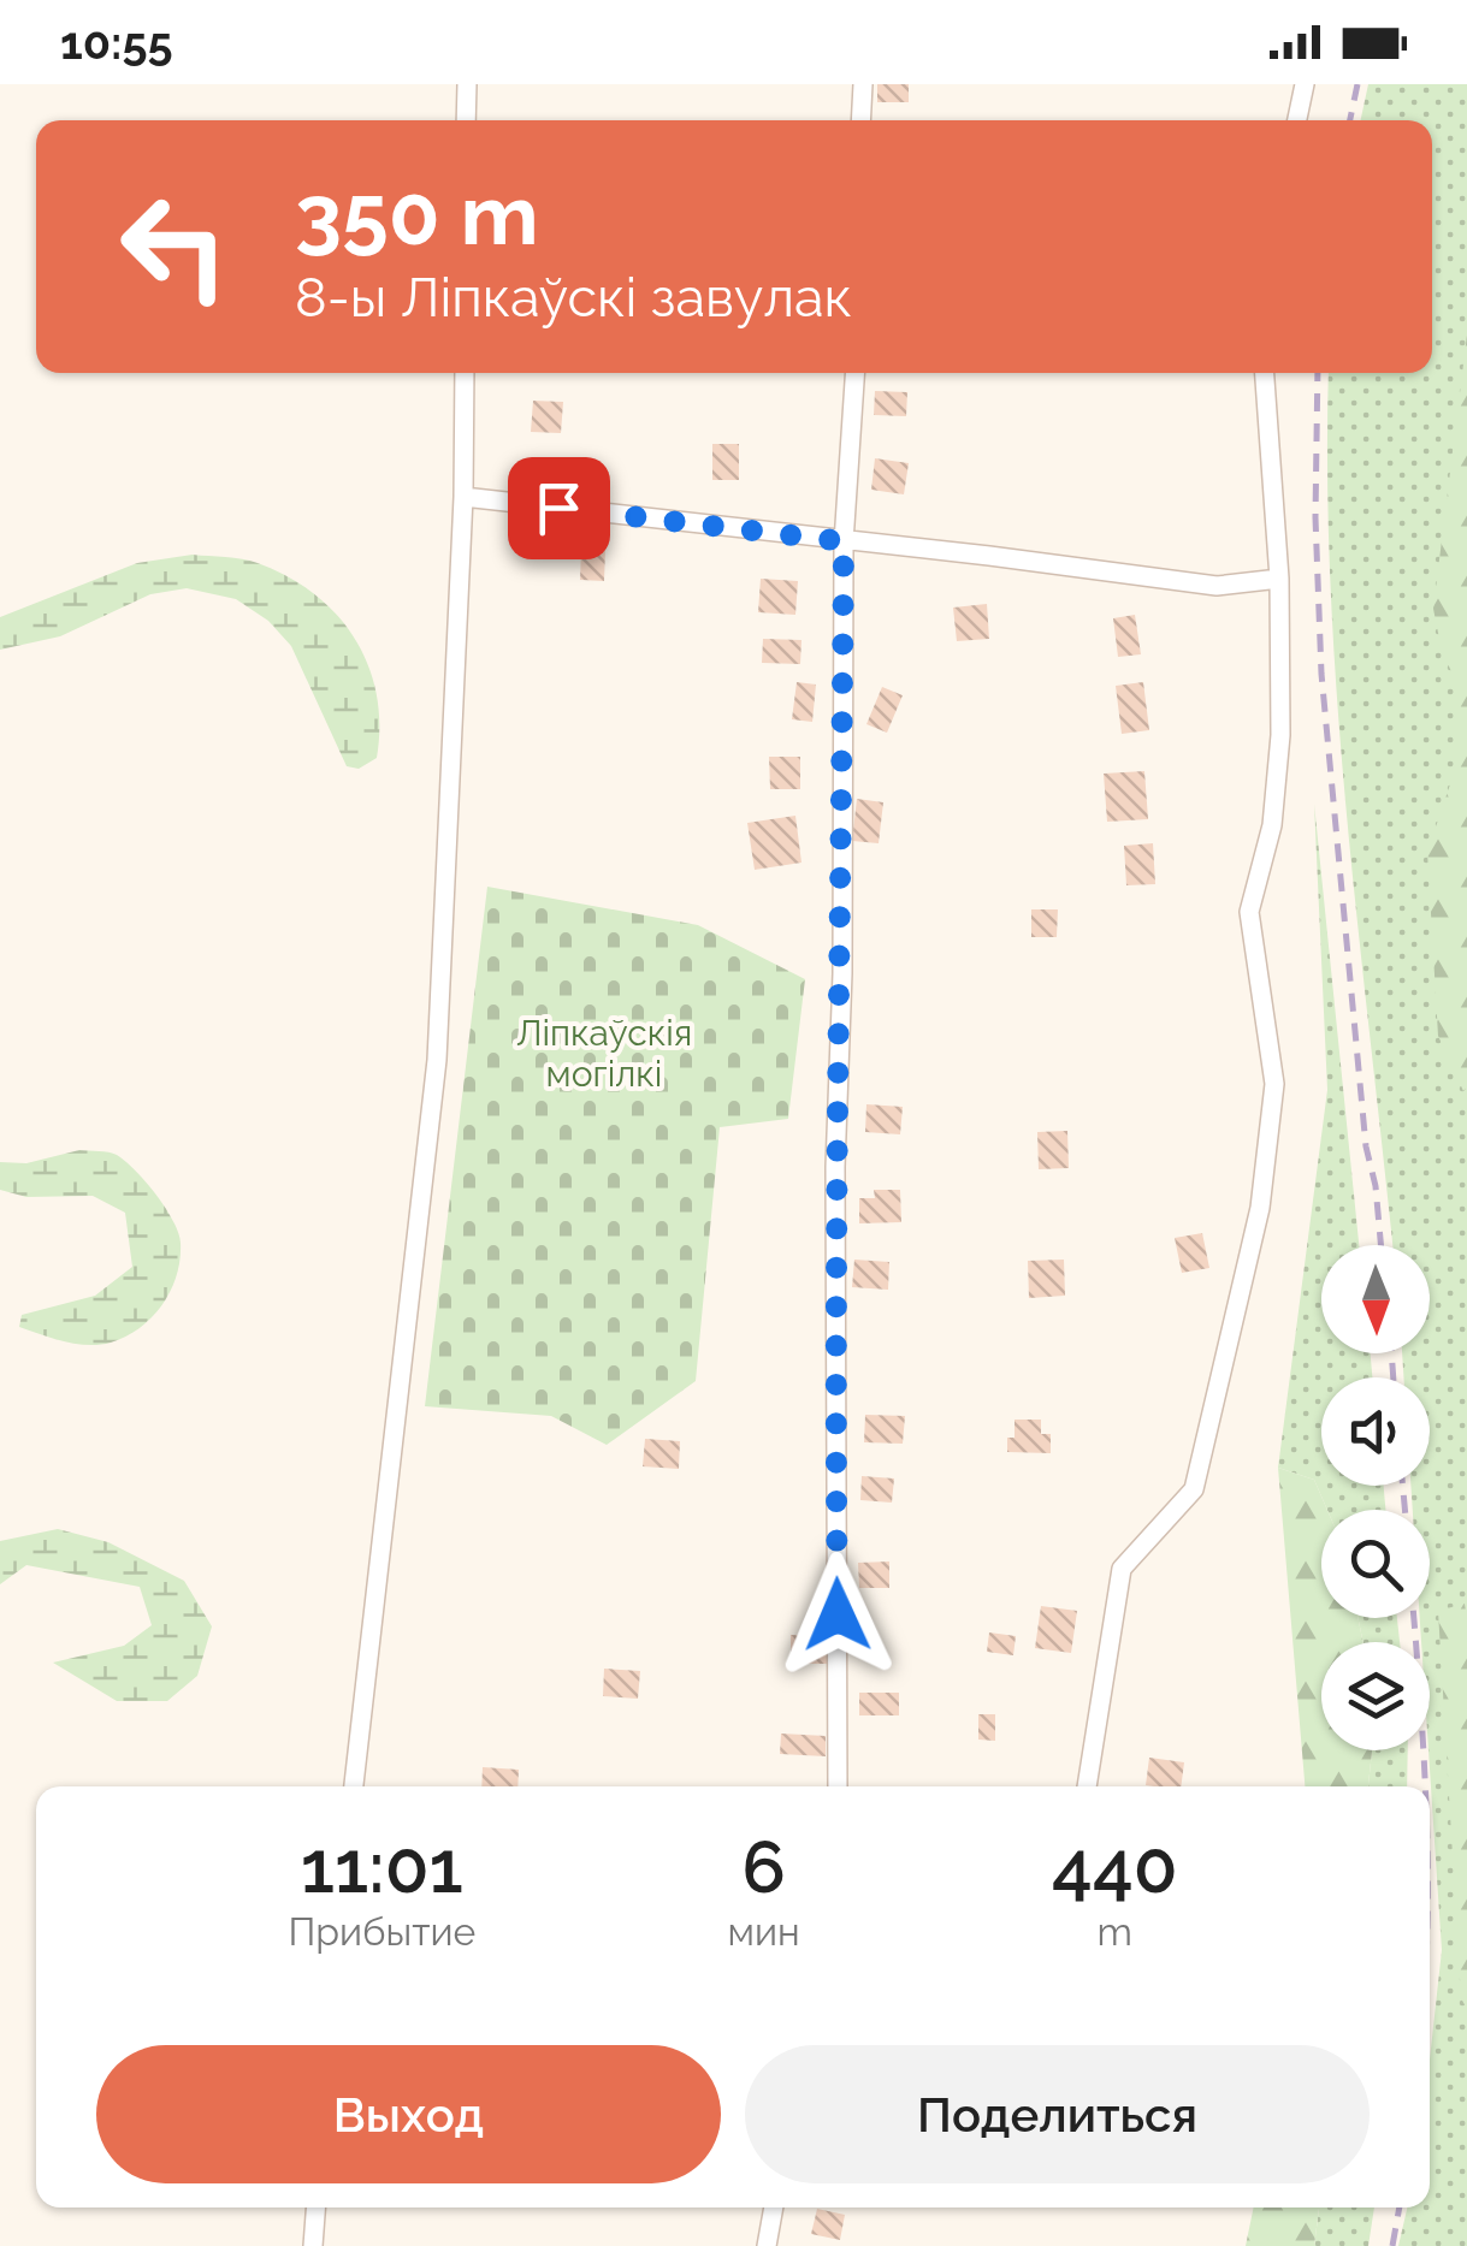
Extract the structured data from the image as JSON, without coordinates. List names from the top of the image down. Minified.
{"parks":["Ліпкаўскія могілкі"],"north":"bottom","page":{"status":"10:55","turn":["350 m","8-ы Ліпкаўскі завулак"],"eta":["11:01","Прибытие","6","мин","440","m"],"buttons":["Выход","Поделиться"]}}
